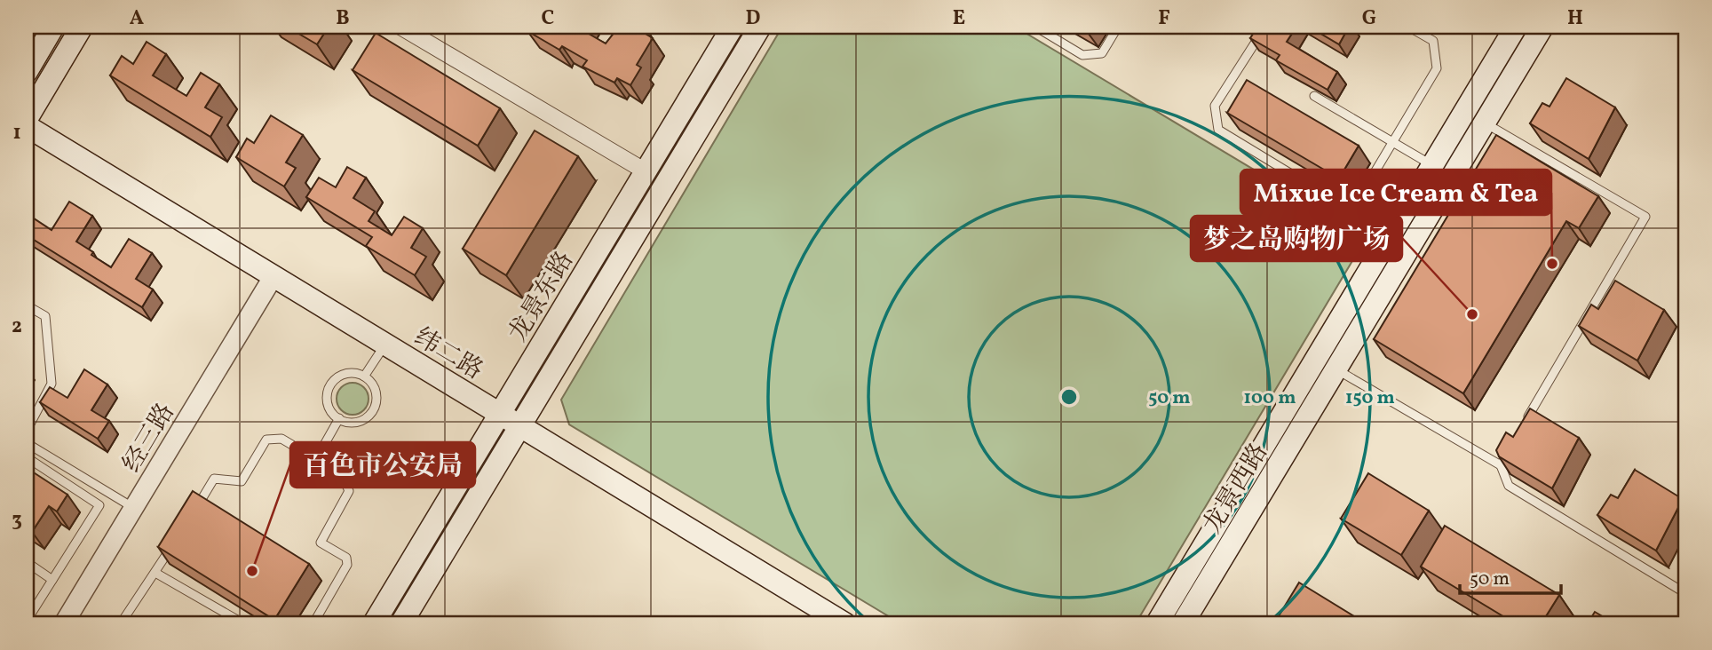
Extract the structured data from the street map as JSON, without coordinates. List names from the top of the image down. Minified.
{"streets":{"main road":["龙景东路","纬二路","龙景西路"],"street":["经三路"]},"crossings":[["龙景东路","纬二路"],["纬二路","经三路"]],"places":["Mixue Ice Cream & Tea","梦之岛购物广场","百色市公安局"],"scale_bar":"50 m","grid":{"columns":["A","B","C","D","E","F","G","H"],"rows":["1","2","3"]},"rings":["50 m","100 m","150 m"]}
